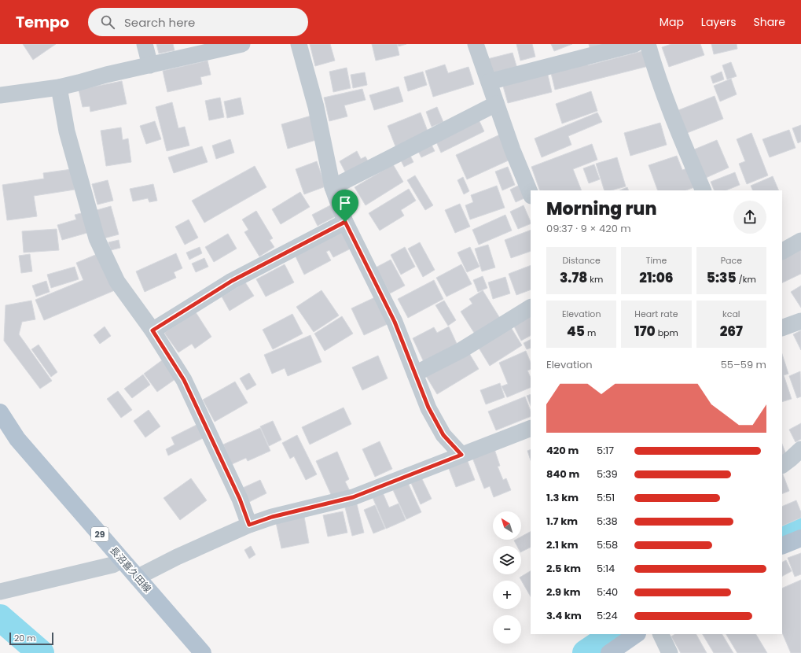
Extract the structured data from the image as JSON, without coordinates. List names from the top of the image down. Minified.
{"streets":{"main road":["29","長沼喜久田線"]},"scale_bar":"20 m","north":"top left","page":{"header":"Tempo","search":"Search here","nav":["Map","Layers","Share"],"heading":["Morning run","09:37 · 9 × 420 m"],"stats":[["Distance","3.78 km"],["Time","21:06"],["Pace","5:35 /km"],["Elevation","45 m"],["Heart rate","170 bpm"],["kcal","267"]],"chart":["Elevation","55–59 m"],"list":[{"name":"420 m","note":"5:17"},{"name":"840 m","note":"5:39"},{"name":"1.3 km","note":"5:51"},{"name":"1.7 km","note":"5:38"},{"name":"2.1 km","note":"5:58"},{"name":"2.5 km","note":"5:14"},{"name":"2.9 km","note":"5:40"},{"name":"3.4 km","note":"5:24"}],"map_buttons":["+","−"],"scale":"20 m"}}
